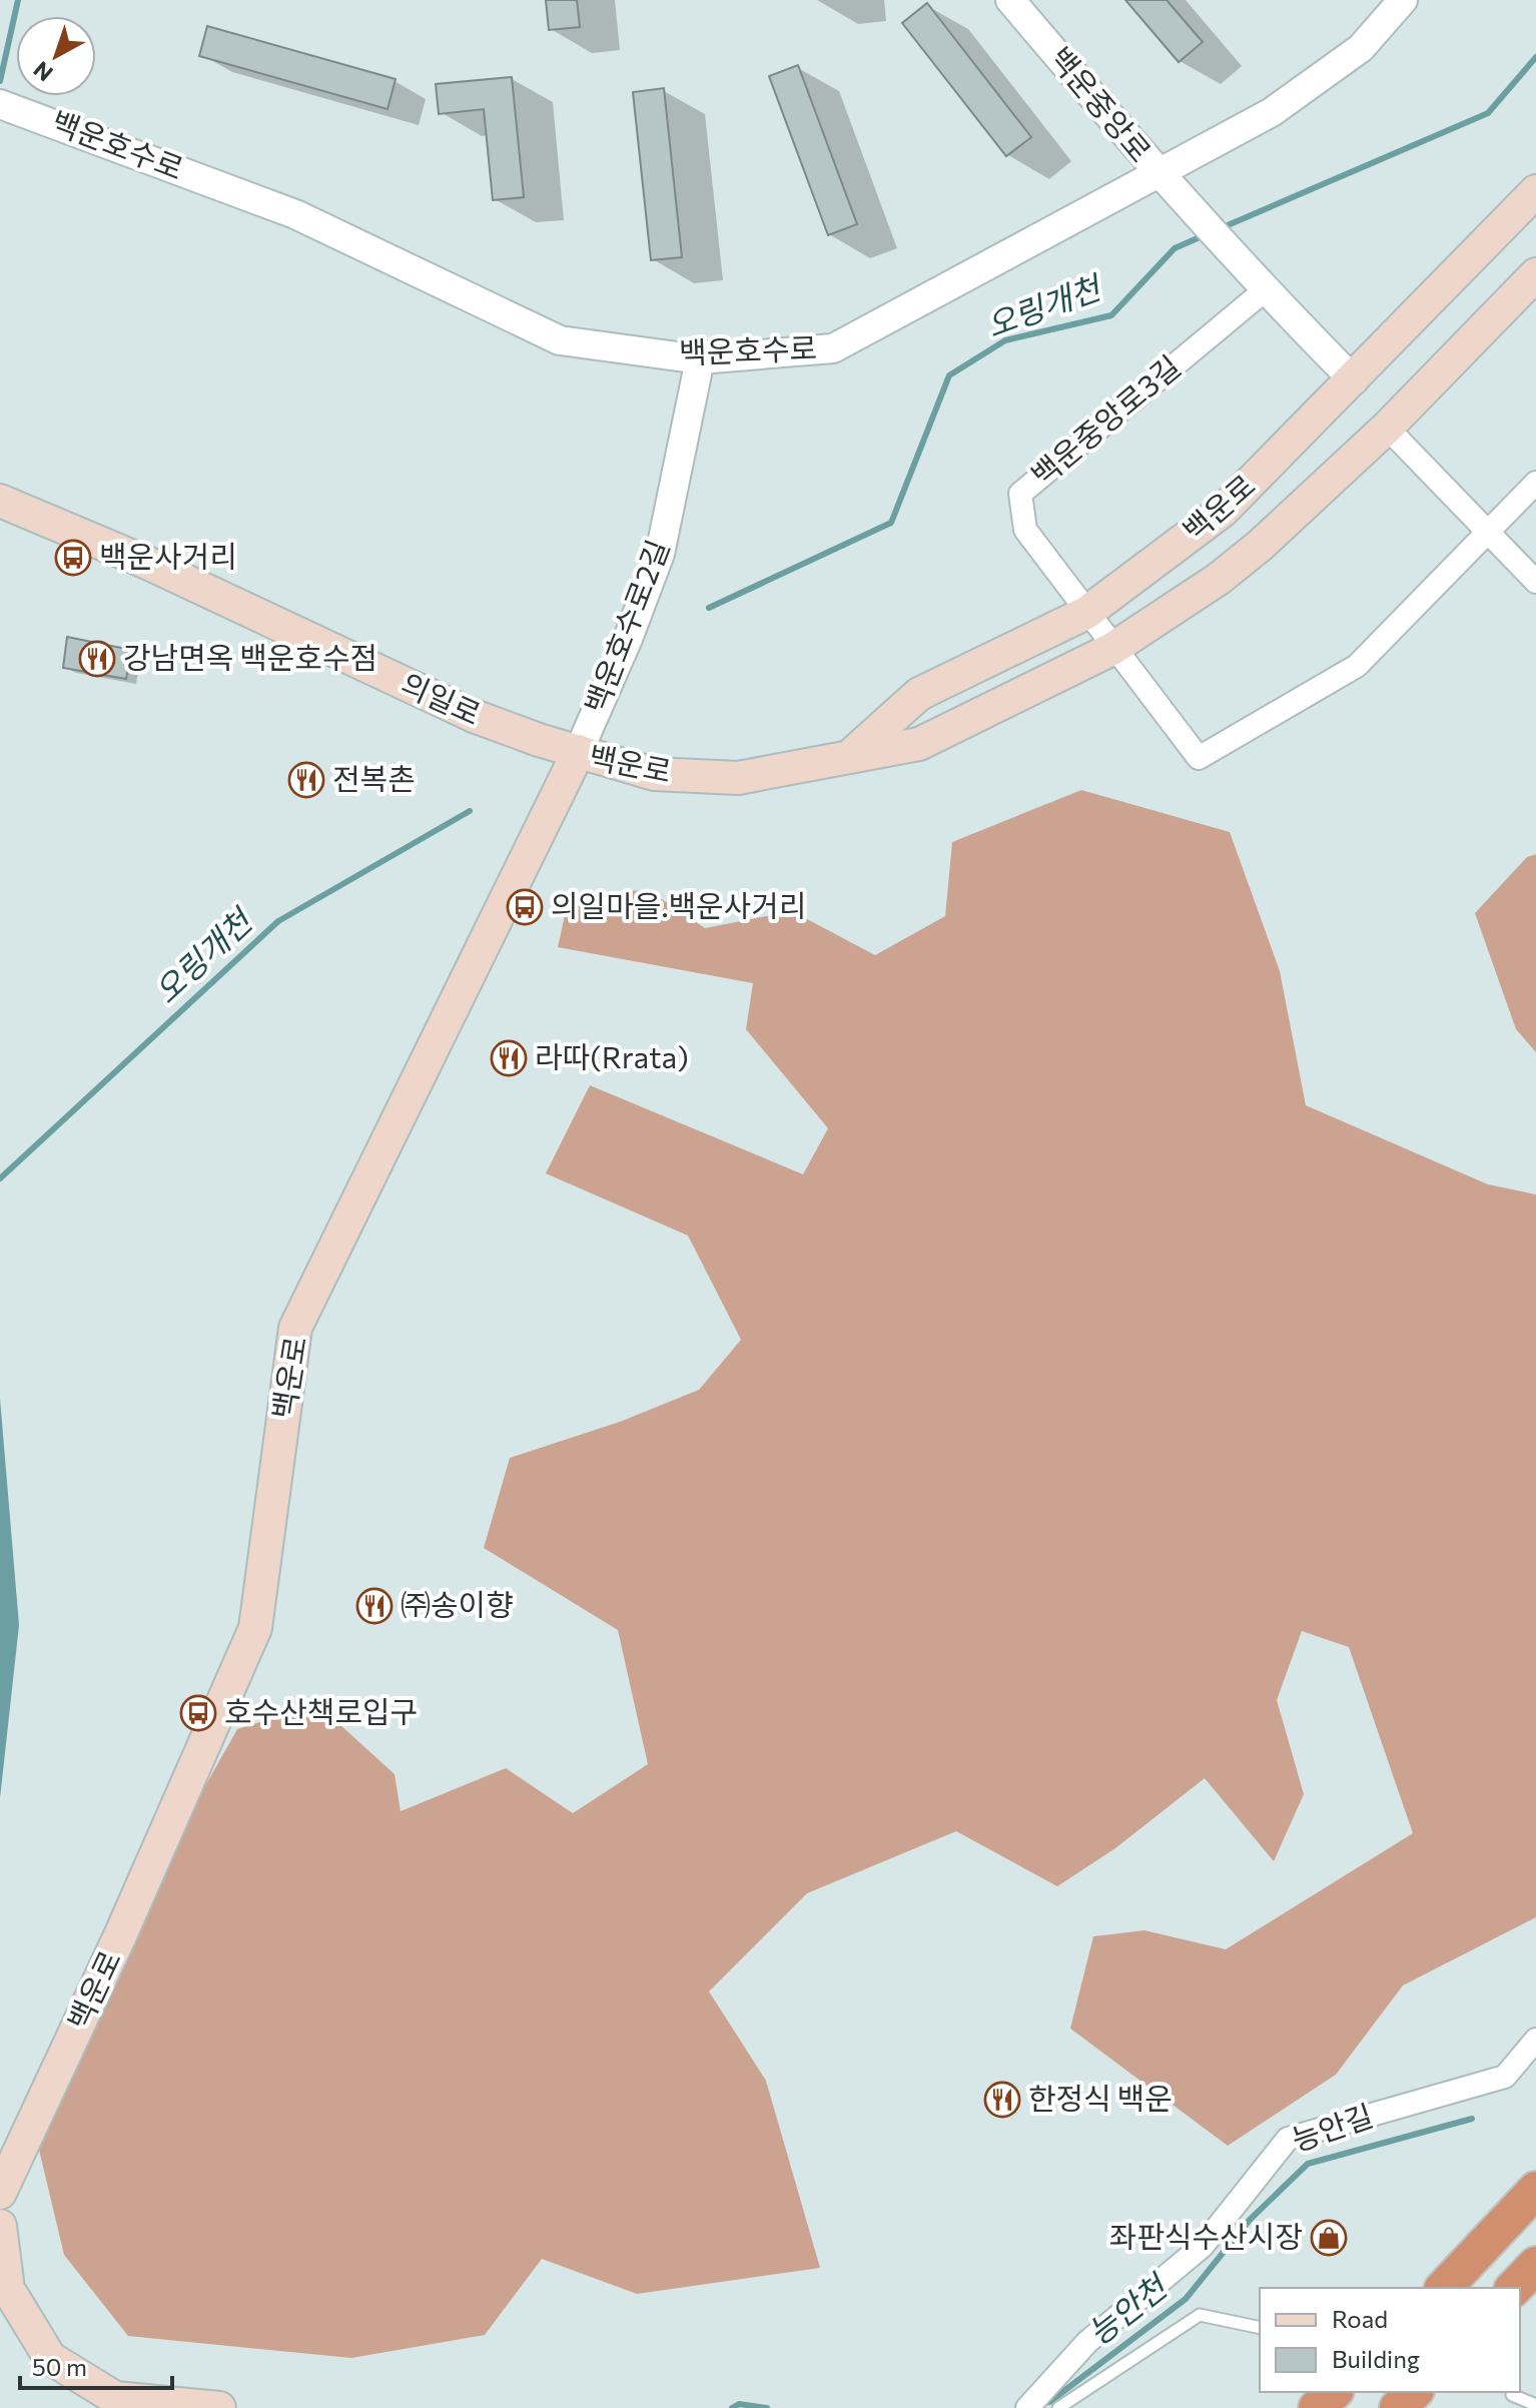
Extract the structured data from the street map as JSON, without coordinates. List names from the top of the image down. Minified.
{"streets":{"main road":["백운로","의일로"],"street":["백운중앙로","백운호수로","백운중앙로3길","백운호수로2길","능안길"]},"crossings":[["백운중앙로","백운호수로"],["백운중앙로","백운중앙로3길"],["백운호수로","백운호수로2길"],["백운중앙로3길","백운로"],["백운로","백운호수로2길"],["백운로","의일로"],["백운호수로2길","의일로"]],"water":["오링개천","능안천"],"places":{"bus stop":["백운사거리","의일마을.백운사거리","호수산책로입구"],"restaurant":["강남면옥 백운호수점","전복촌","라따(Rrata)","㈜송이향","한정식 백운"],"shop":["좌판식수산시장"]},"legend":["Road","Building"],"scale_bar":"50 m","north":"bottom left"}
